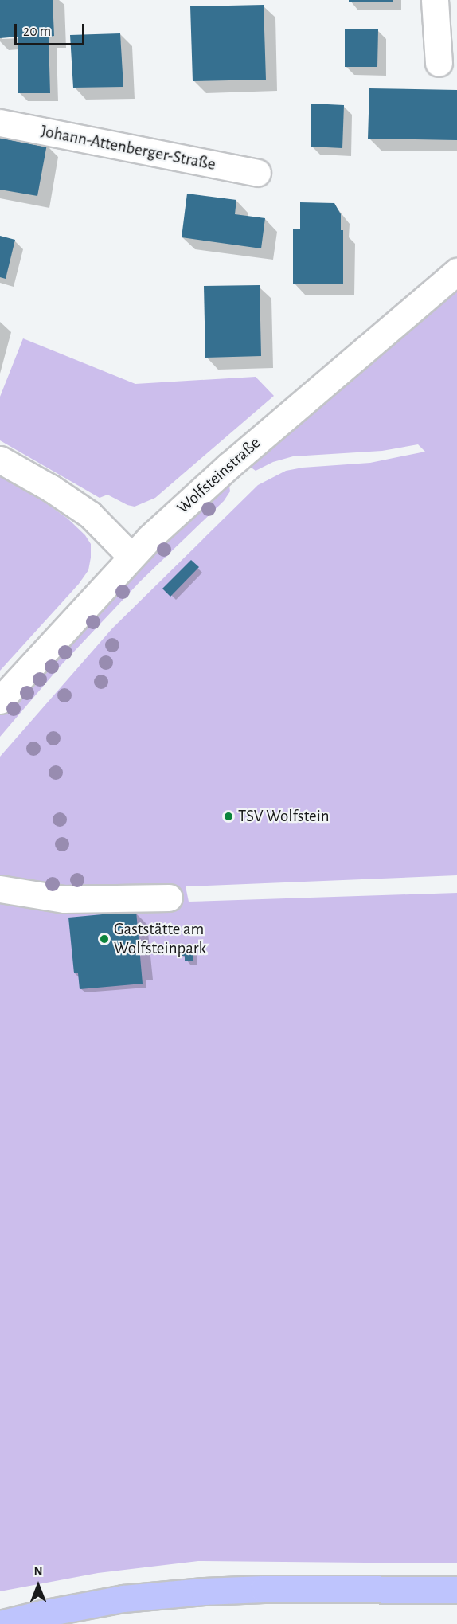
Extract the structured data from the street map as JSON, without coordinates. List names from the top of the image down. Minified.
{"streets":{"street":["Johann-Attenberger-Straße","Wolfsteinstraße"]},"places":["TSV Wolfstein","Gaststätte am Wolfsteinpark"],"scale_bar":"20 m","north":"top"}
